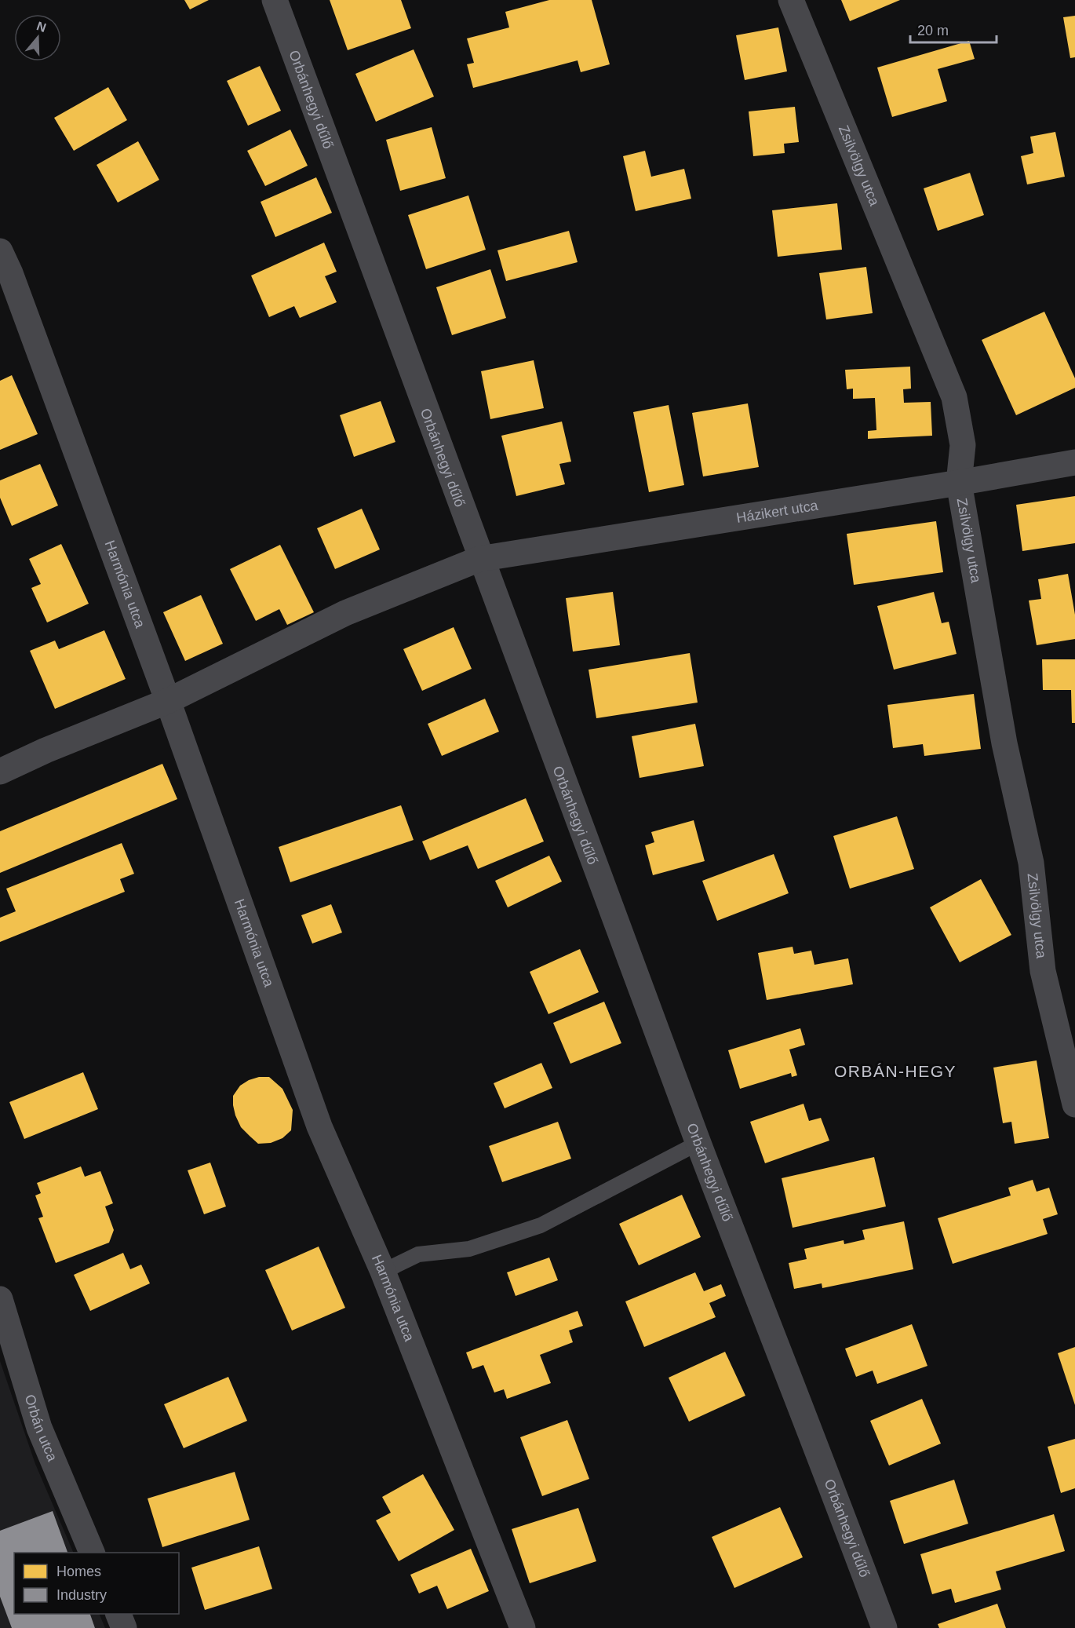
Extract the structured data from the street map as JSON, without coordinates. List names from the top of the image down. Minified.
{"streets":{"street":["Orbánhegyi dűlő","Zsilvölgy utca","Házikert utca","Harmónia utca","Orbán utca"]},"crossings":[["Orbánhegyi dűlő","Házikert utca"],["Zsilvölgy utca","Házikert utca"],["Házikert utca","Harmónia utca"]],"districts":["ORBÁN-HEGY"],"legend":["Homes","Industry"],"scale_bar":"20 m","north":"top"}
